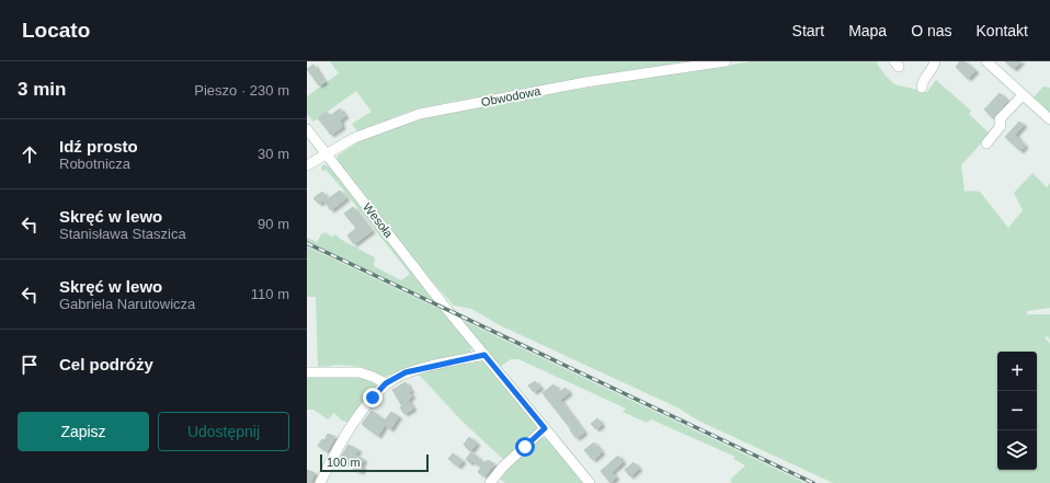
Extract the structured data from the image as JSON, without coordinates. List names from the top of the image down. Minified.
{"streets":{"street":["Obwodowa","Wesoła"]},"crossings":[["Obwodowa","Wesoła"]],"scale_bar":"100 m","page":{"header":"Locato","nav":["Start","Mapa","O nas","Kontakt"],"heading":["3 min","Pieszo · 230 m"],"list":[["Idź prosto","Robotnicza","30 m"],["Skręć w lewo","Stanisława Staszica","90 m"],["Skręć w lewo","Gabriela Narutowicza","110 m"],"Cel podróży"],"map_buttons":["+","−"],"buttons":["Zapisz","Udostępnij"],"scale":"100 m"}}
